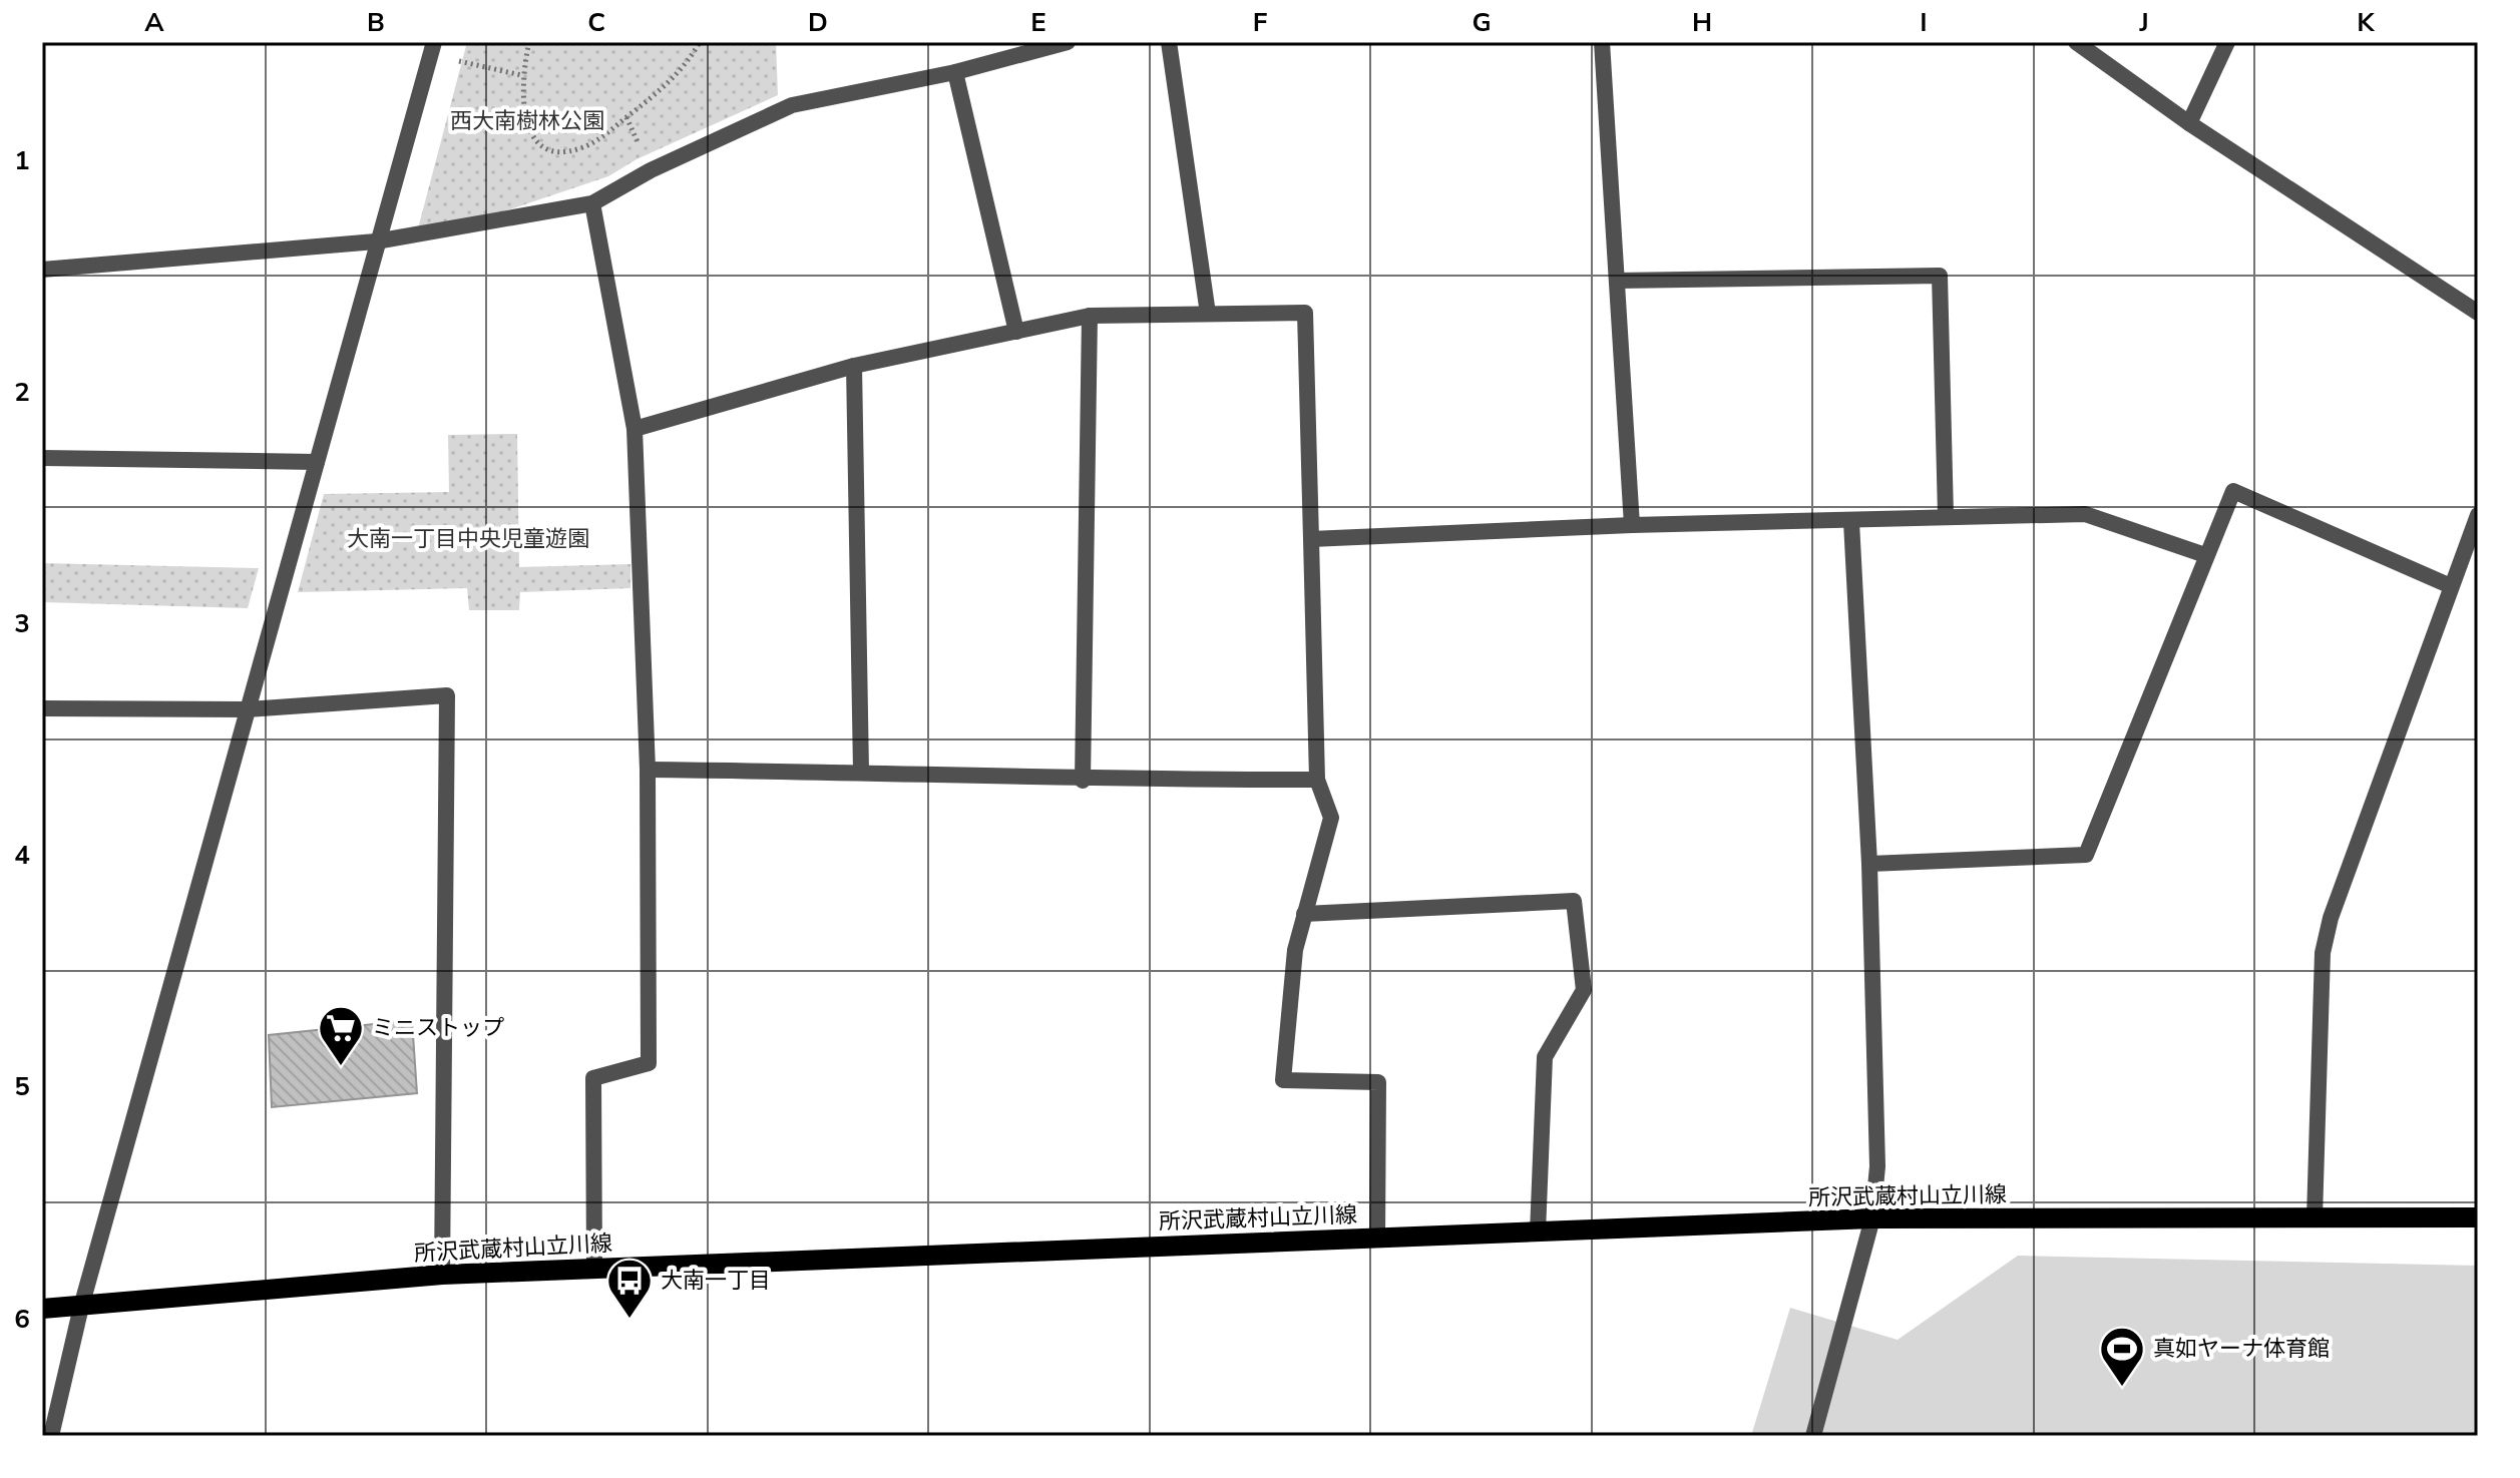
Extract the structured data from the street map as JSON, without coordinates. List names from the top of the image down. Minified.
{"streets":{"main road":["所沢武蔵村山立川線"]},"parks":["西大南樹林公園","大南一丁目中央児童遊園"],"places":{"supermarket":["ミニストップ"],"bus stop":["大南一丁目"],"sports":["真如ヤーナ体育館"]},"grid":{"columns":["A","B","C","D","E","F","G","H","I","J","K"],"rows":["1","2","3","4","5","6"]}}
